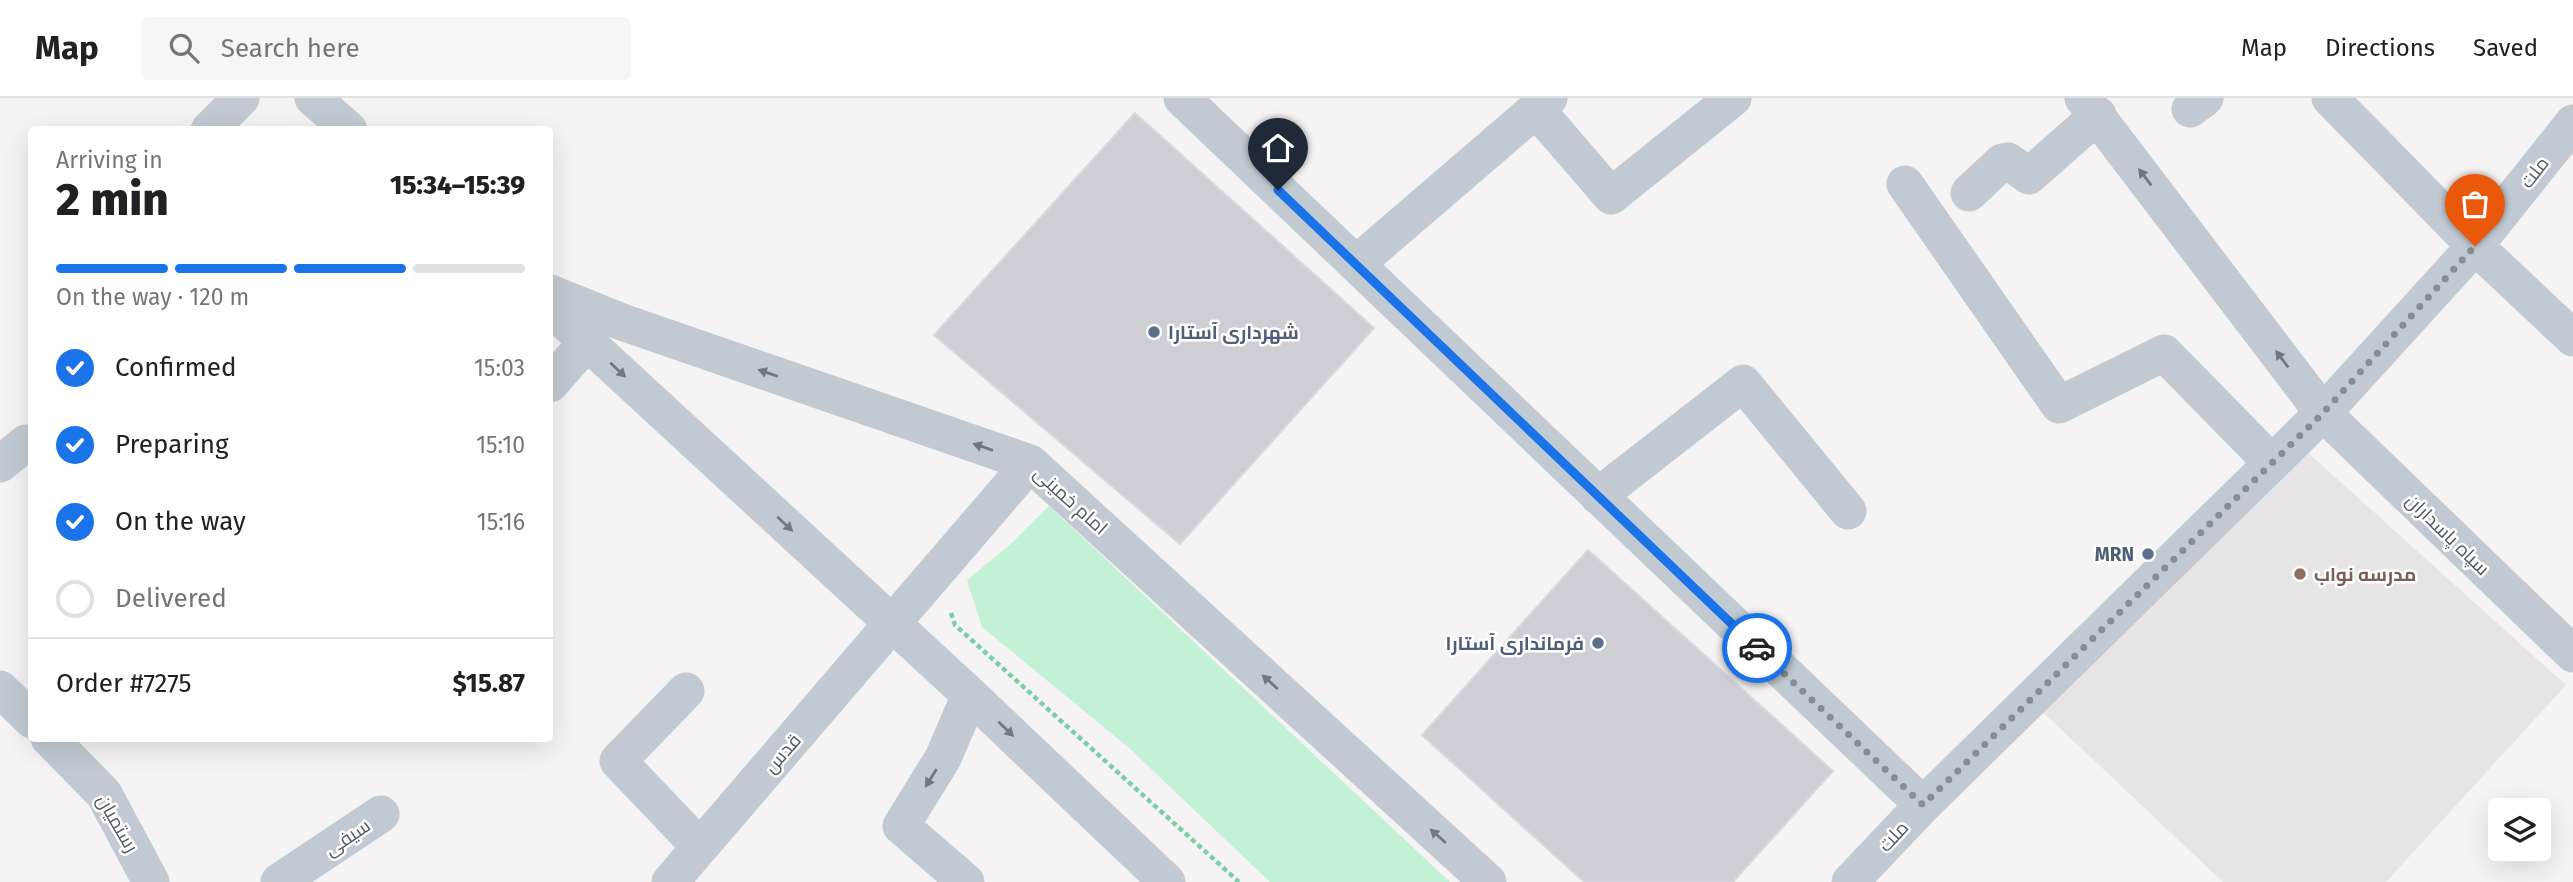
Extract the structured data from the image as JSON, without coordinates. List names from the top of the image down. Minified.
{"streets":{"street":["ملت","امام خمینی","سپاه پاسداران","قدس","رستمیان","سیفی"]},"crossings":[["ملت","سپاه پاسداران"],["امام خمینی","قدس"]],"places":["شهرداری آستارا","MRN","مدرسه نواب","فرمانداری آستارا"],"page":{"header":"Map","search":"Search here","nav":["Map","Directions","Saved"],"heading":["2 min","Arriving in","15:34–15:39"],"panel":["Order #7275","$15.87"],"bar":"On the way · 120 m","list":[["Confirmed","15:03"],["Preparing","15:10"],["On the way","15:16"],"Delivered"]}}
